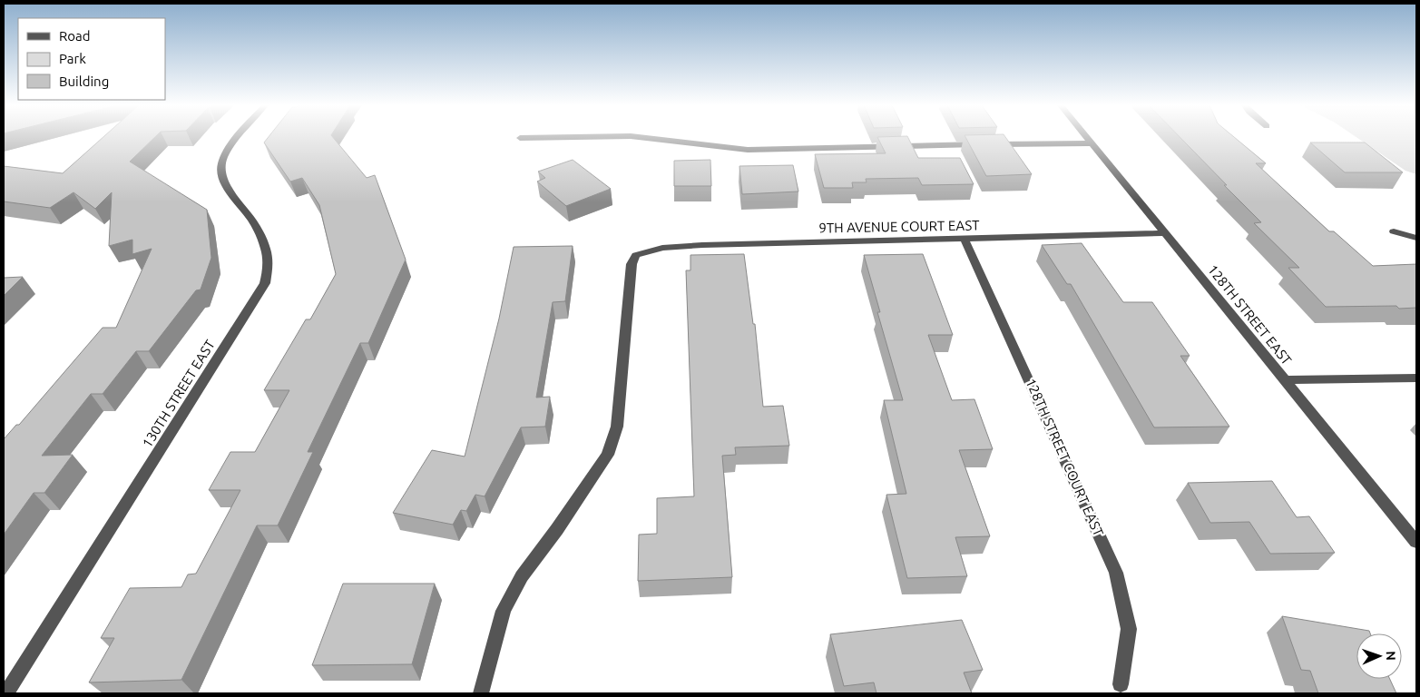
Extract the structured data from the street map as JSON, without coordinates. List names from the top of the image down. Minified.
{"streets":{"street":["9TH AVENUE COURT EAST","128TH STREET EAST","130TH STREET EAST","128TH STREET COURT EAST"]},"crossings":[["9TH AVENUE COURT EAST","128TH STREET EAST"],["9TH AVENUE COURT EAST","128TH STREET COURT EAST"]],"legend":["Road","Park","Building"],"north":"right"}
